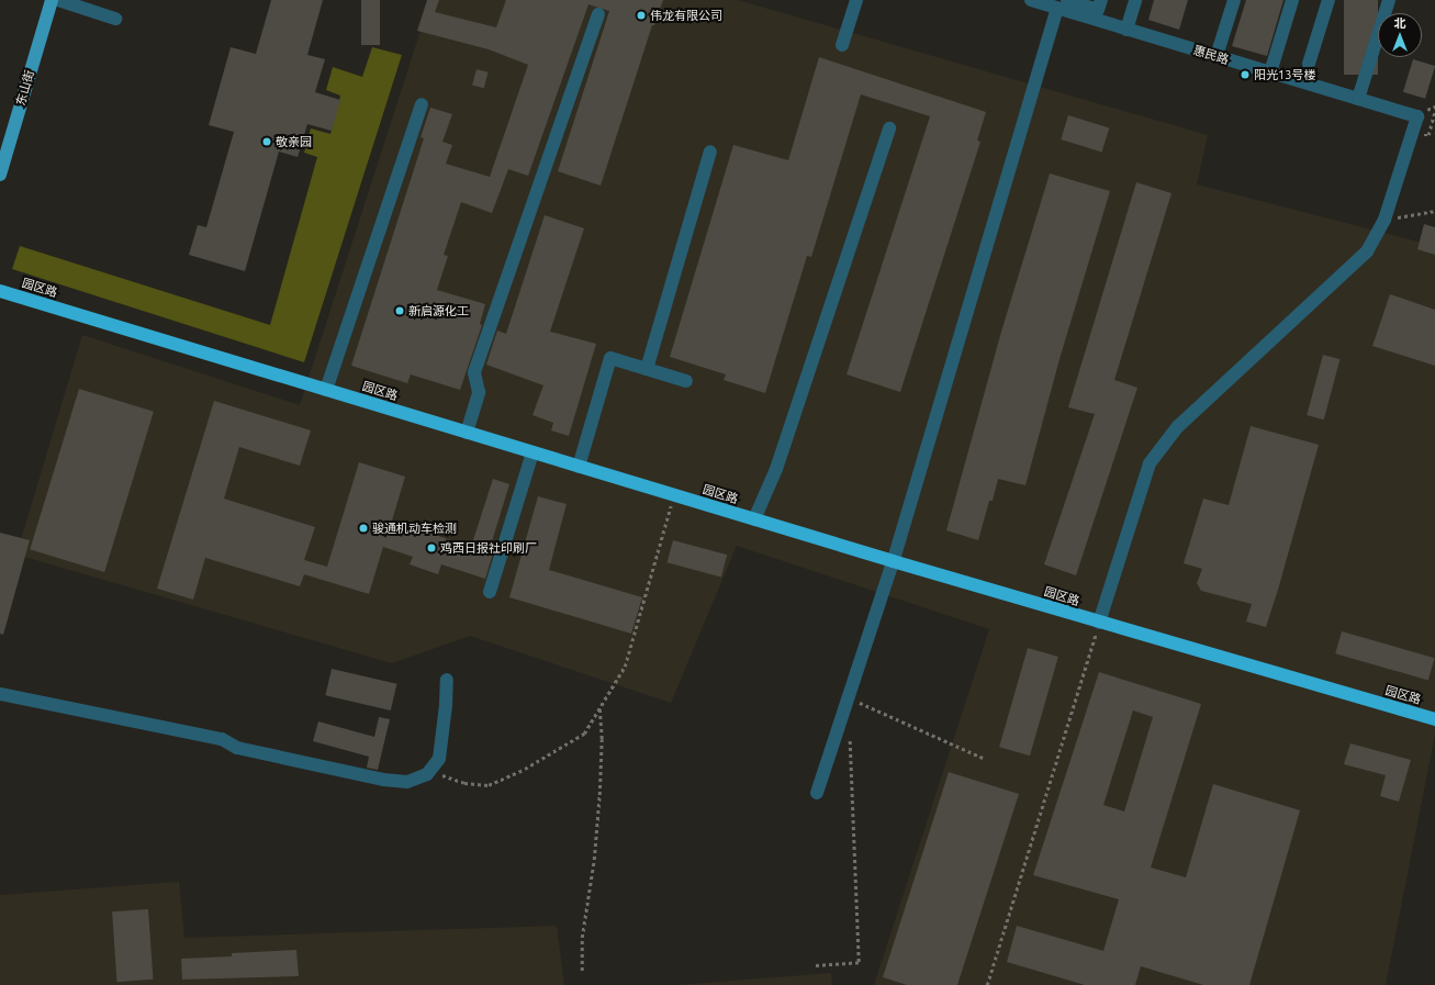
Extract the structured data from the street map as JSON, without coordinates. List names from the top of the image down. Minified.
{"streets":{"highway":["园区路"],"main road":["东山街"],"street":["惠民路"]},"places":["伟龙有限公司","阳光13号楼","敬亲园","新启源化工","骏通机动车检测","鸡西日报社印刷厂"],"north":"top"}
